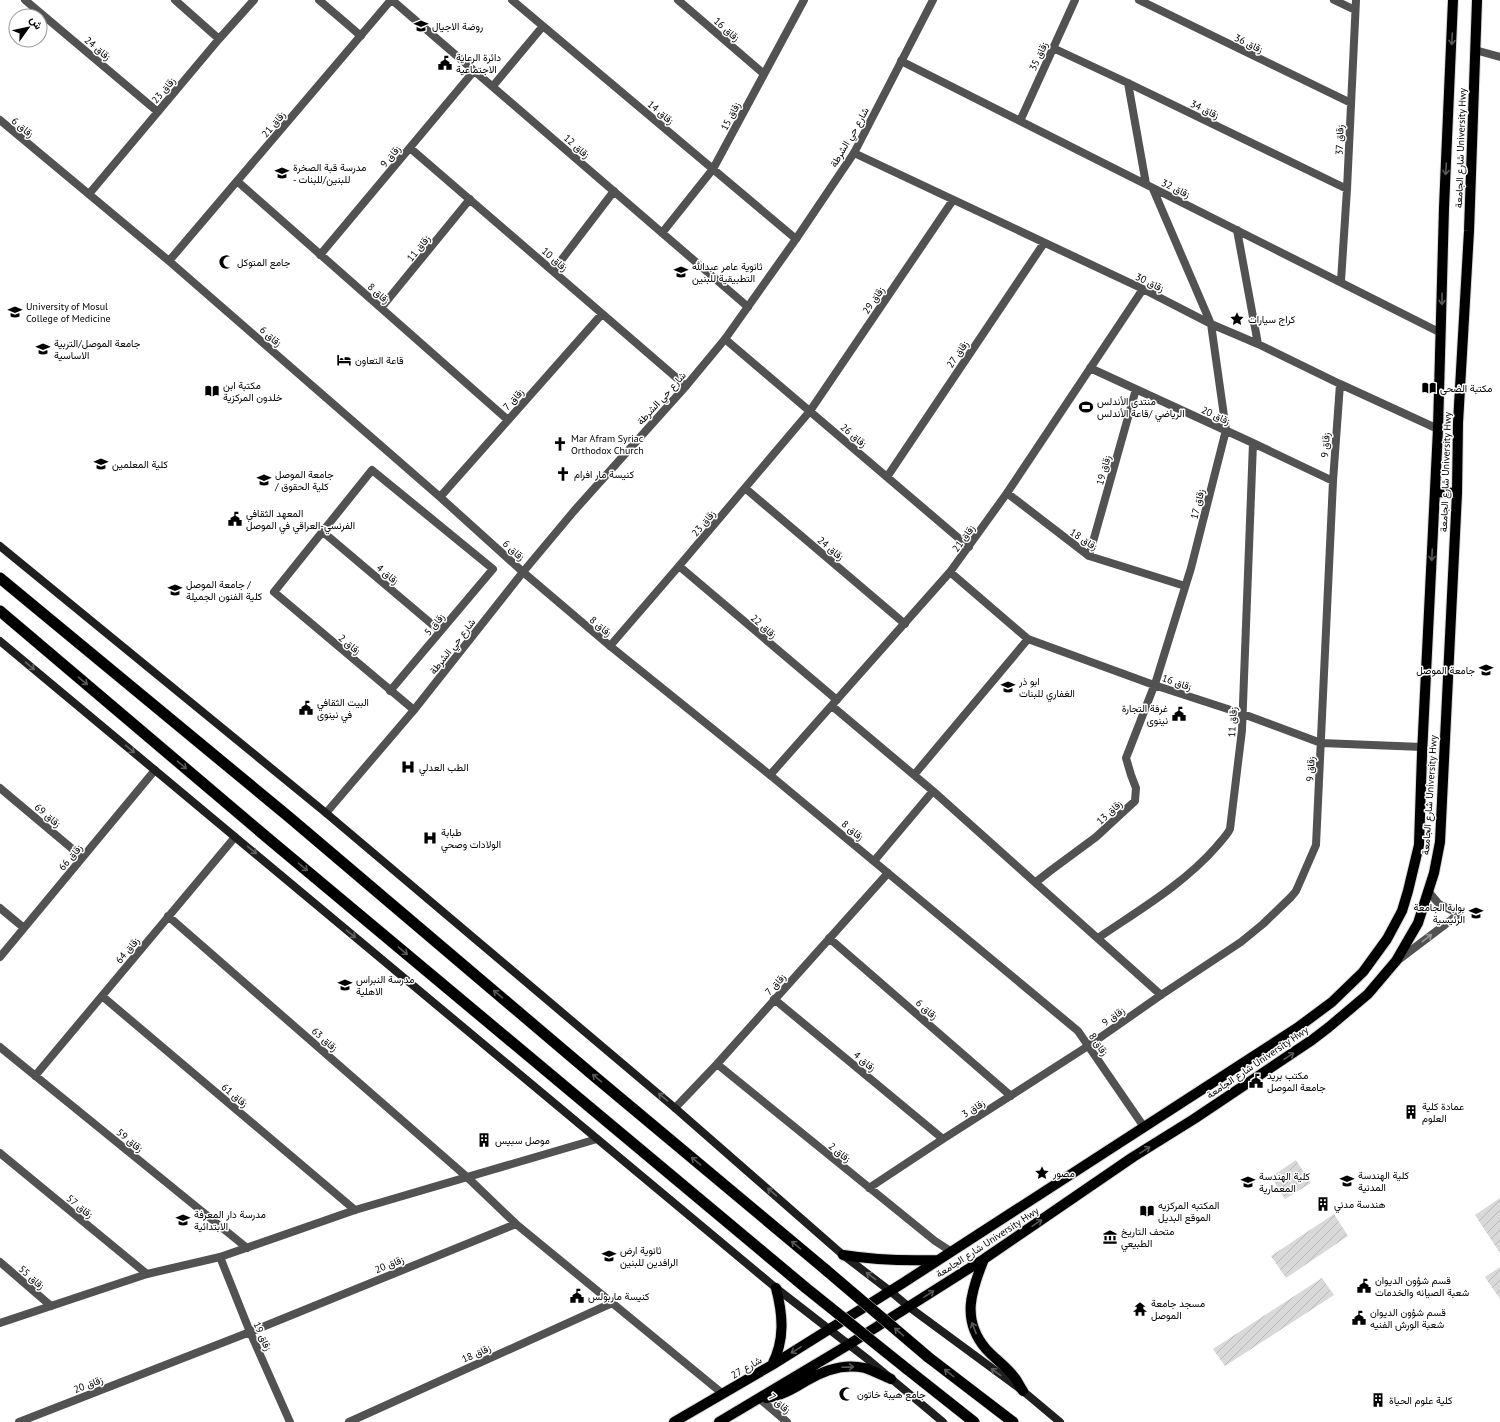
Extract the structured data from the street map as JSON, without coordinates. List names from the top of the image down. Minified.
{"streets":{"main road":["شارع الجامعة University Hwy","شارع 27"],"street":["زقاق 16","زقاق 36","زقاق 24","زقاق 35","زقاق 23","زقاق 34","زقاق 14","زقاق 15","زقاق 21","زقاق 6","شارع حي الشرطة","زقاق 37","زقاق 12","زقاق 9","زقاق 32","زقاق 11","زقاق 10","زقاق 30","زقاق 8","زقاق 29","زقاق 27","زقاق 7","زقاق 20","زقاق 26","زقاق 19","زقاق 17","زقاق 18","زقاق 4","زقاق 5","زقاق 22","زقاق 2","زقاق 13","زقاق 69","زقاق 66","زقاق 64","زقاق 63","زقاق 61","زقاق 3","زقاق 59","زقاق 57","زقاق 55"]},"crossings":[["زقاق 16","زقاق 15"],["زقاق 16","زقاق 21"],["زقاق 16","شارع الجامعة University Hwy"],["زقاق 16","زقاق 9"],["زقاق 16","زقاق 11"],["زقاق 16","زقاق 17"],["زقاق 16","زقاق 13"],["زقاق 36","زقاق 37"],["زقاق 24","زقاق 23"],["زقاق 24","زقاق 21"],["زقاق 35","زقاق 34"],["زقاق 35","زقاق 32"],["زقاق 23","زقاق 6"],["زقاق 23","زقاق 8"],["زقاق 23","زقاق 29"],["زقاق 23","زقاق 26"],["زقاق 23","زقاق 22"],["زقاق 34","زقاق 37"],["زقاق 34","زقاق 17"],["زقاق 14","زقاق 15"],["زقاق 14","شارع حي الشرطة"],["زقاق 15","زقاق 12"],["زقاق 21","زقاق 6"],["زقاق 21","زقاق 12"],["زقاق 21","زقاق 30"],["زقاق 21","زقاق 8"],["زقاق 21","زقاق 20"],["زقاق 21","زقاق 26"],["زقاق 21","زقاق 18"],["زقاق 21","زقاق 22"],["زقاق 6","شارع حي الشرطة"],["زقاق 6","زقاق 8"],["زقاق 6","زقاق 7"],["زقاق 6","زقاق 3"],["شارع حي الشرطة","زقاق 12"],["شارع حي الشرطة","زقاق 32"],["شارع حي الشرطة","زقاق 10"],["شارع حي الشرطة","زقاق 30"],["شارع حي الشرطة","زقاق 8"],["شارع حي الشرطة","زقاق 26"],["شارع حي الشرطة","زقاق 2"],["زقاق 37","زقاق 32"],["زقاق 12","زقاق 9"],["شارع الجامعة University Hwy","زقاق 32"],["شارع الجامعة University Hwy","زقاق 30"],["شارع الجامعة University Hwy","زقاق 8"],["شارع الجامعة University Hwy","زقاق 2"],["شارع الجامعة University Hwy","شارع 27"],["زقاق 9","زقاق 10"],["زقاق 9","زقاق 30"],["زقاق 9","زقاق 8"],["زقاق 9","زقاق 20"],["زقاق 9","زقاق 22"],["زقاق 9","زقاق 3"],["زقاق 32","زقاق 17"],["زقاق 11","زقاق 10"],["زقاق 11","زقاق 8"],["زقاق 11","زقاق 20"],["زقاق 11","زقاق 22"],["زقاق 10","زقاق 7"],["زقاق 30","زقاق 29"],["زقاق 30","زقاق 27"],["زقاق 30","زقاق 17"],["زقاق 8","زقاق 7"],["زقاق 8","زقاق 3"],["زقاق 29","زقاق 26"],["زقاق 27","زقاق 26"],["زقاق 7","زقاق 4"],["زقاق 7","زقاق 2"],["زقاق 20","زقاق 19"],["زقاق 20","زقاق 17"],["زقاق 20","زقاق 63"],["زقاق 19","زقاق 18"],["زقاق 17","زقاق 18"],["زقاق 17","زقاق 13"],["زقاق 4","زقاق 5"],["زقاق 4","زقاق 2"],["زقاق 4","زقاق 3"],["زقاق 5","زقاق 2"],["زقاق 22","زقاق 13"],["زقاق 2","زقاق 3"],["زقاق 69","زقاق 66"],["زقاق 64","زقاق 63"],["زقاق 64","زقاق 61"],["زقاق 64","زقاق 59"]],"places":{"school or university":["روضة الاجيال","مدرسة قبة الصخرة - للبنين/للبنات","ثانوية عامر عبدالله التطبيقية للبنين","University of Mosul College of Medicine","جامعة الموصل/التربية الاساسية","كلية المعلمين","جامعة الموصل / كلية الحقوق","جامعة الموصل / كلية الفنون الجميلة","جامعة الموصل","ابو ذر الغفاري للبنات","بوابة الجامعة الرئيسية","مدرسة النبراس الاهلية","كلية الهندسة المدنية","كلية الهندسة المعمارية","مدرسة دار المعرفة الابتدائية","ثانوية ارض الرافدين للبنين"],"public building":["دائرة الرعاية الاجتماعية","المعهد الثقافي الفرنسي-العراقي في الموصل","البيت الثقافي في نينوى","غرفة التجارة نينوى","مكتب بريد جامعة الموصل","قسم شؤون الديوان شعبة الصيانه والخدمات","كنيسة ماربولس","قسم شؤون الديوان شعبة الورش الفنيه"],"mosque":["جامع المتوكل","جامع هيبة خاتون"],"place":["كراج سيارات","مصور"],"hotel":["قاعة التعاون"],"library":["مكتبة الضحى","مكتبة ابن خلدون المركزية","المكتبه المركزيه الموقع البديل"],"sports":["منتدى الأندلس الرياضي /قاعة الأندلس"],"church":["Mar Afram Syriac Orthodox Church","كنيسة مار افرام"],"hospital":["الطب العدلي","طبابة الولادات وصحي"],"building":["عمادة كلية العلوم","موصل سبيس","هندسة مدني","كلية علوم الحياة"],"museum":["متحف التاريخ الطبيعي"],"temple":["مسجد جامعة الموصل"]},"north":"top right"}
